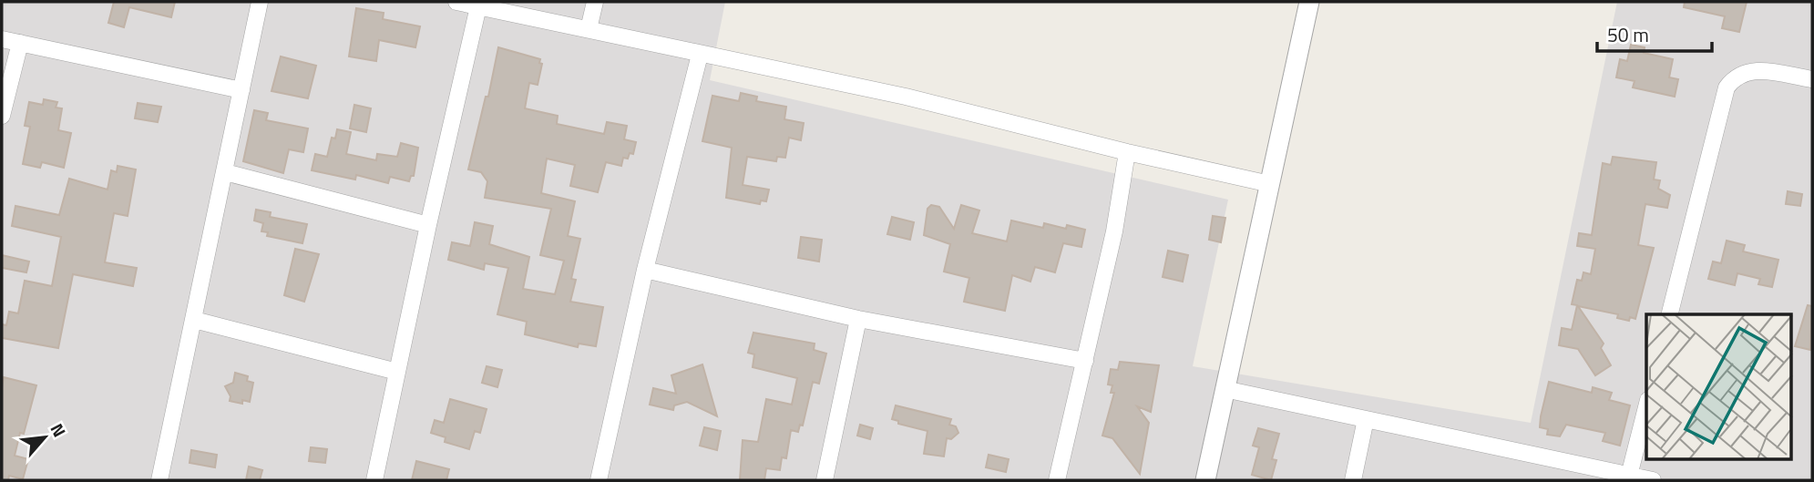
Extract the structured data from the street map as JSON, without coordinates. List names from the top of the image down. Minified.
{"scale_bar":"50 m","north":"top right"}
